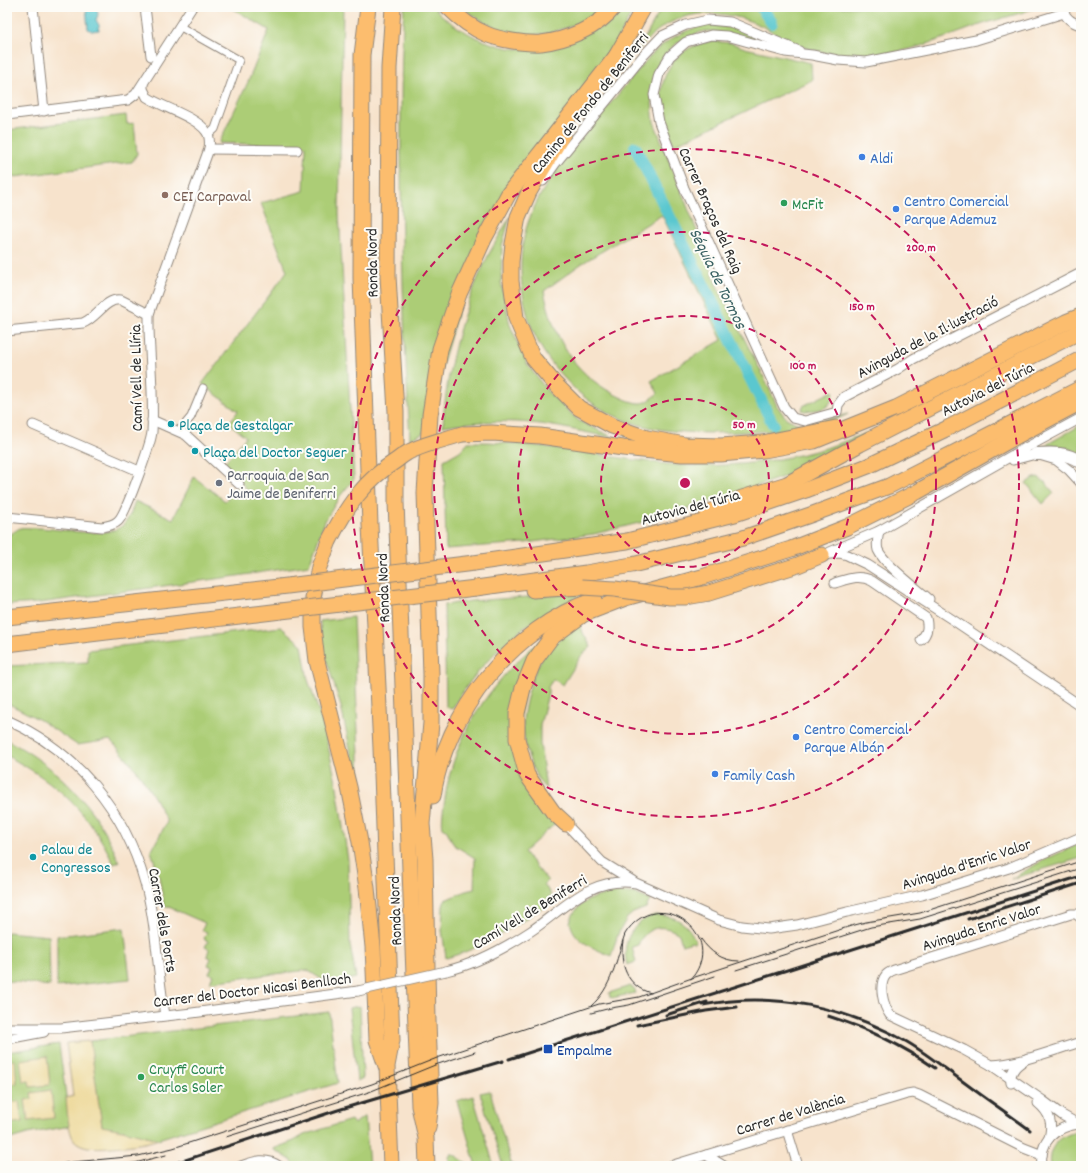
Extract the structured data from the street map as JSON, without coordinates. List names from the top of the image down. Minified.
{"streets":{"main road":["Ronda Nord","Autovia del Túria"],"street":["Camino de Fondo de Beniferri","Carrer Braços del Raig","Avinguda de la Il·lustració","Camí Vell de Llíria","Avinguda d'Enric Valor","Camí Vell de Beniferri","Carrer dels Ports","Avinguda Enric Valor","Carrer del Doctor Nicasi Benlloch","Carrer de València"]},"crossings":[["Camino de Fondo de Beniferri","Carrer Braços del Raig"],["Carrer Braços del Raig","Avinguda de la Il·lustració"],["Avinguda d'Enric Valor","Camí Vell de Beniferri"],["Camí Vell de Beniferri","Carrer del Doctor Nicasi Benlloch"],["Carrer dels Ports","Carrer del Doctor Nicasi Benlloch"]],"water":["Séquia de Tormos"],"places":{"other":["Aldi","CEI Carpaval","McFit","Centro Comercial Parque Ademuz","Plaça de Gestalgar","Plaça del Doctor Seguer","Parroquia de San Jaime de Beniferri","Centro Comercial Parque Albán","Family Cash","Palau de Congressos","Cruyff Court Carlos Soler"],"transit":["Empalme"]},"rings":["200 m","150 m","100 m","50 m"]}
